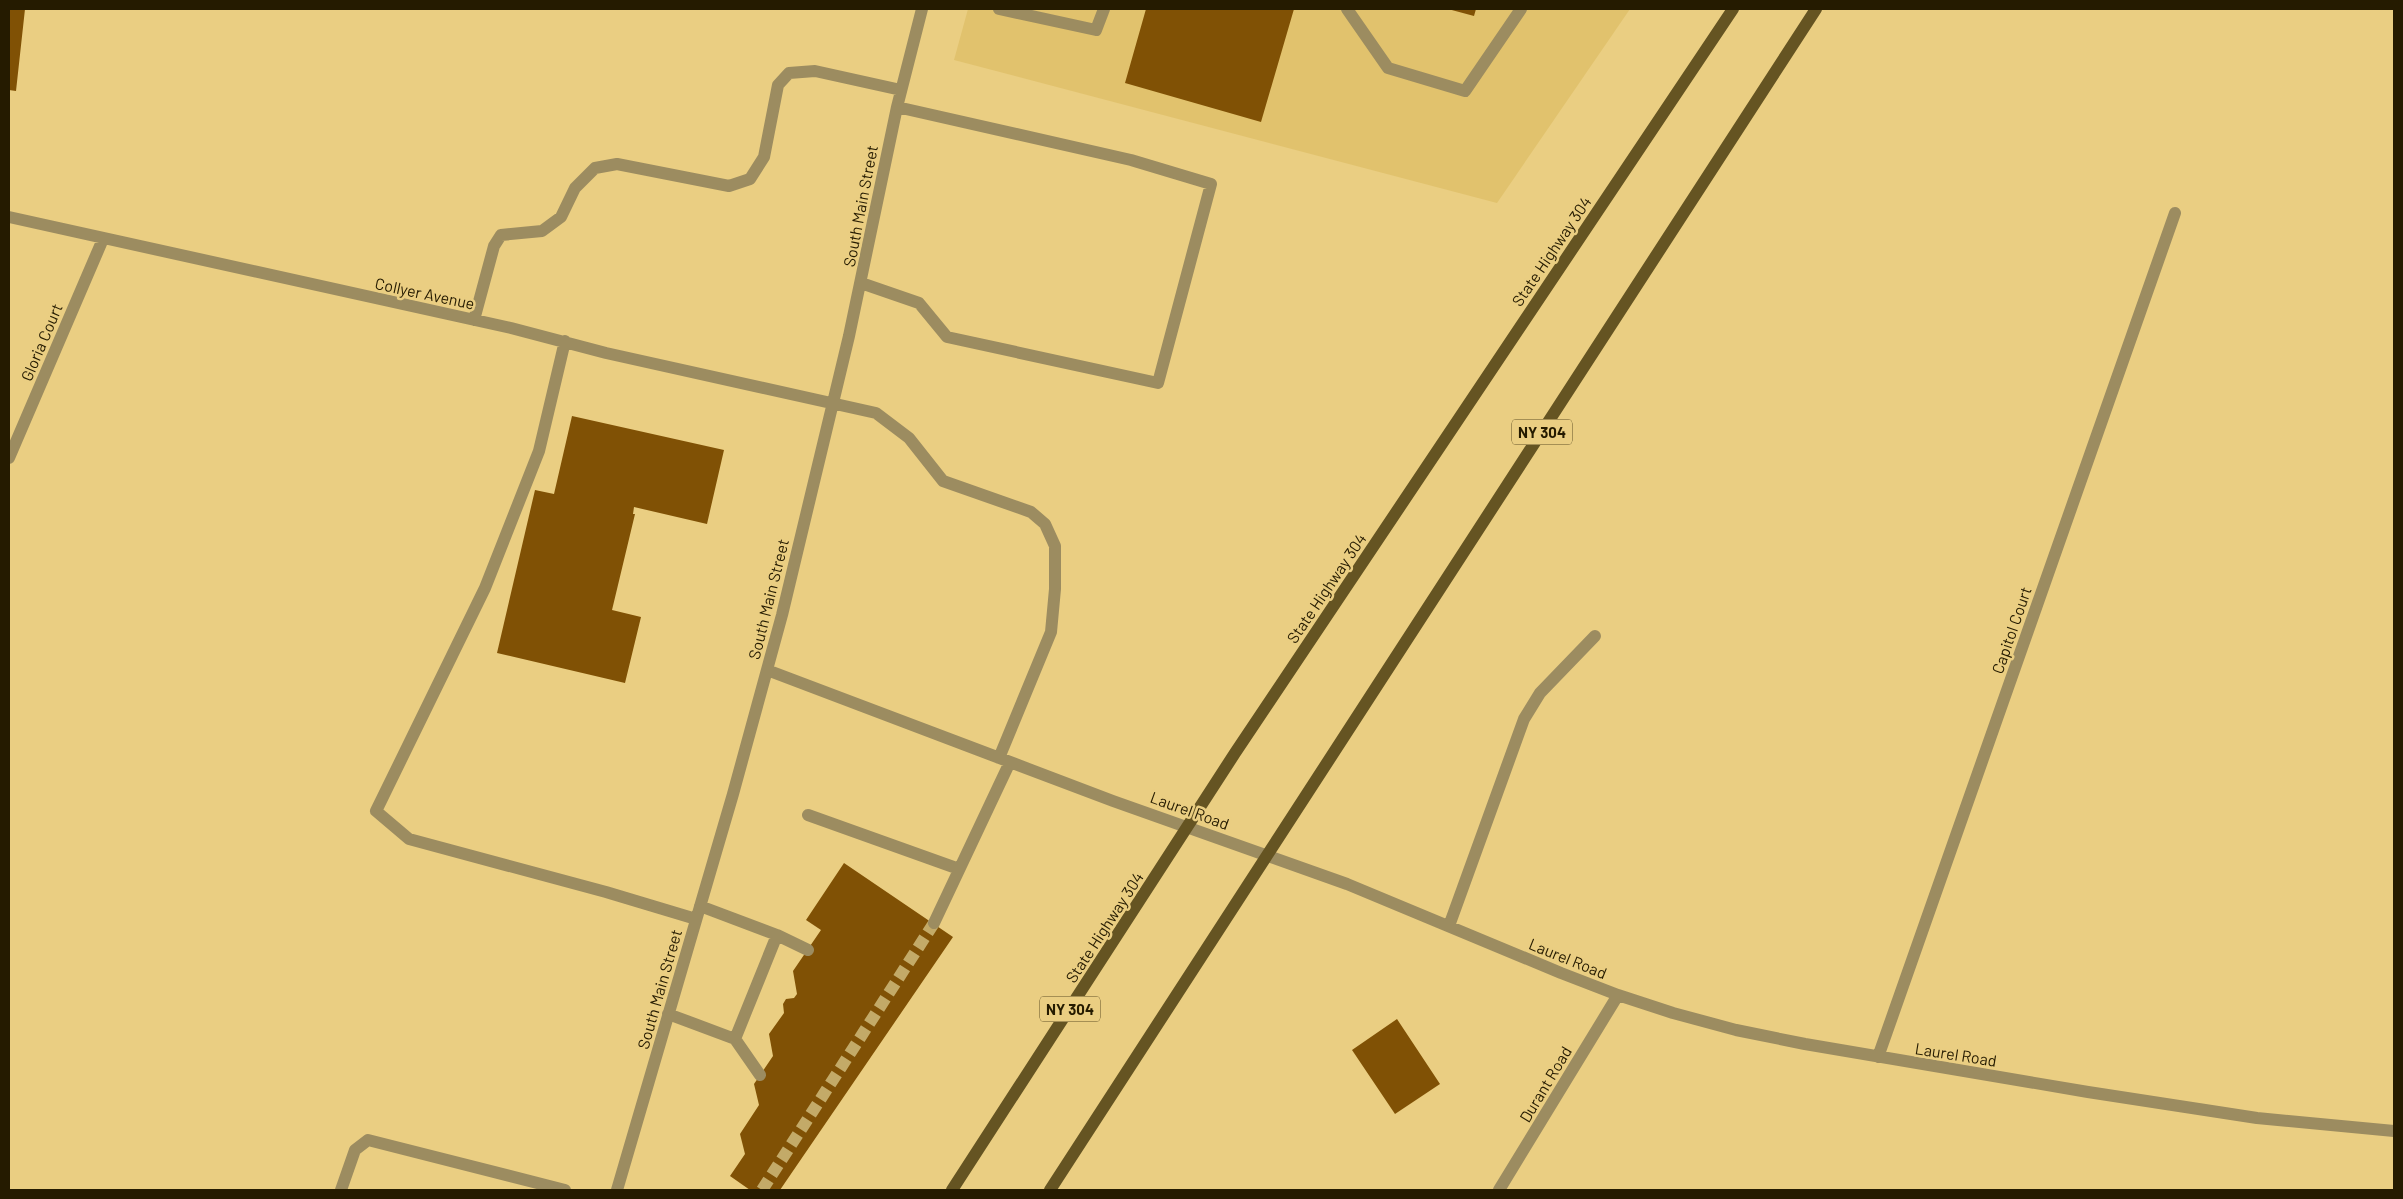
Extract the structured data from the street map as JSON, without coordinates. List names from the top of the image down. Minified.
{"streets":{"main road":["State Highway 304","NY 304"],"street":["South Main Street","Collyer Avenue","Gloria Court","Capitol Court","Laurel Road","Durant Road"]},"crossings":[["South Main Street","Collyer Avenue"],["South Main Street","Laurel Road"],["State Highway 304","Laurel Road"],["Collyer Avenue","Gloria Court"],["Collyer Avenue","Laurel Road"],["NY 304","Laurel Road"],["Capitol Court","Laurel Road"],["Laurel Road","Durant Road"]]}
